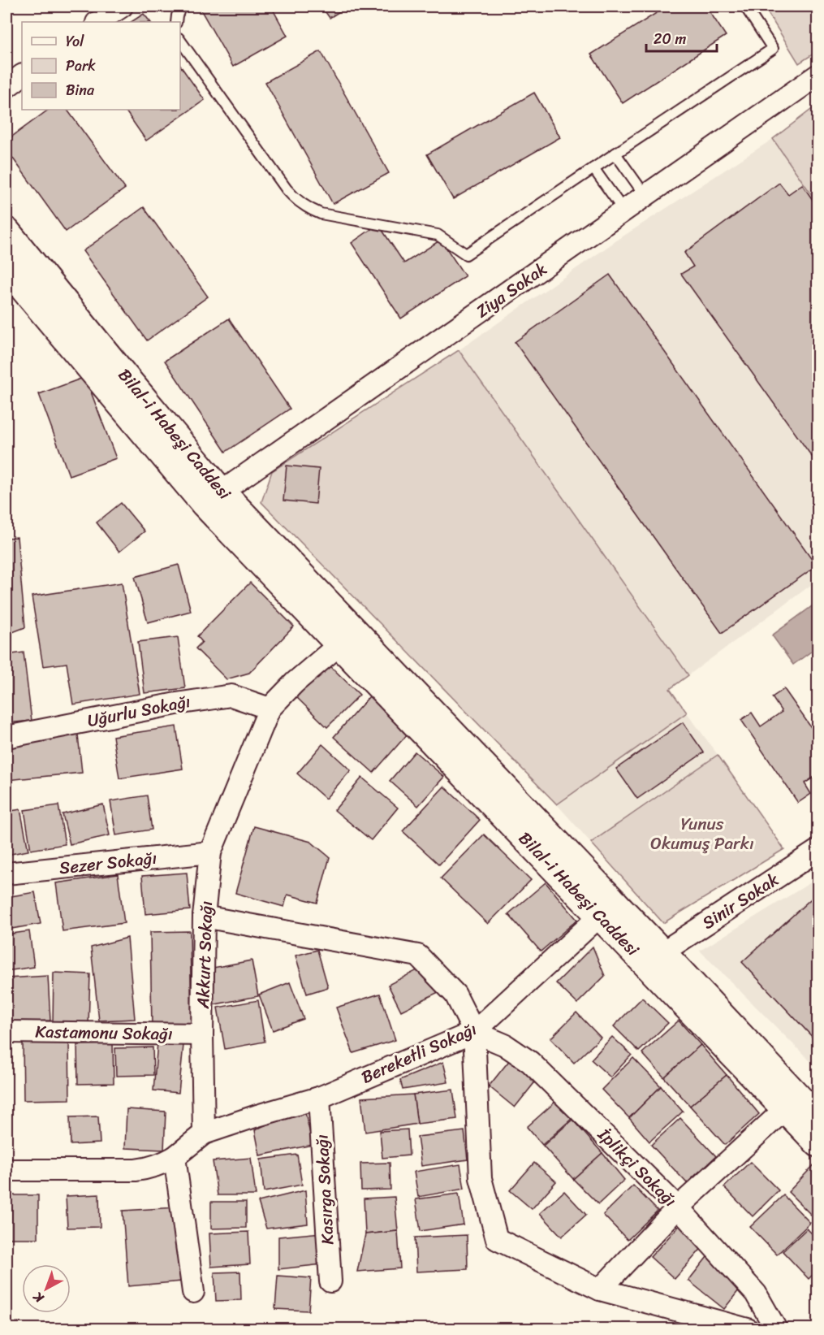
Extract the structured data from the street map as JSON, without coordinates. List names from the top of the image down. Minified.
{"streets":{"street":["Ziya Sokak","Bilal-i Habeşi Caddesi","Uğurlu Sokağı","Sezer Sokağı","Sinir Sokak","Akkurt Sokağı","Kastamonu Sokağı","Bereketli Sokağı","İplikçi Sokağı","Kasırga Sokağı"]},"crossings":[["Ziya Sokak","Bilal-i Habeşi Caddesi"],["Bilal-i Habeşi Caddesi","Sinir Sokak"],["Bilal-i Habeşi Caddesi","Akkurt Sokağı"],["Bilal-i Habeşi Caddesi","Bereketli Sokağı"],["Uğurlu Sokağı","Akkurt Sokağı"],["Sezer Sokağı","Akkurt Sokağı"],["Akkurt Sokağı","Kastamonu Sokağı"],["Akkurt Sokağı","Bereketli Sokağı"],["Bereketli Sokağı","İplikçi Sokağı"],["Bereketli Sokağı","Kasırga Sokağı"]],"parks":["Yunus Okumuş Parkı"],"legend":["Yol","Park","Bina"],"scale_bar":"20 m","north":"bottom left"}
